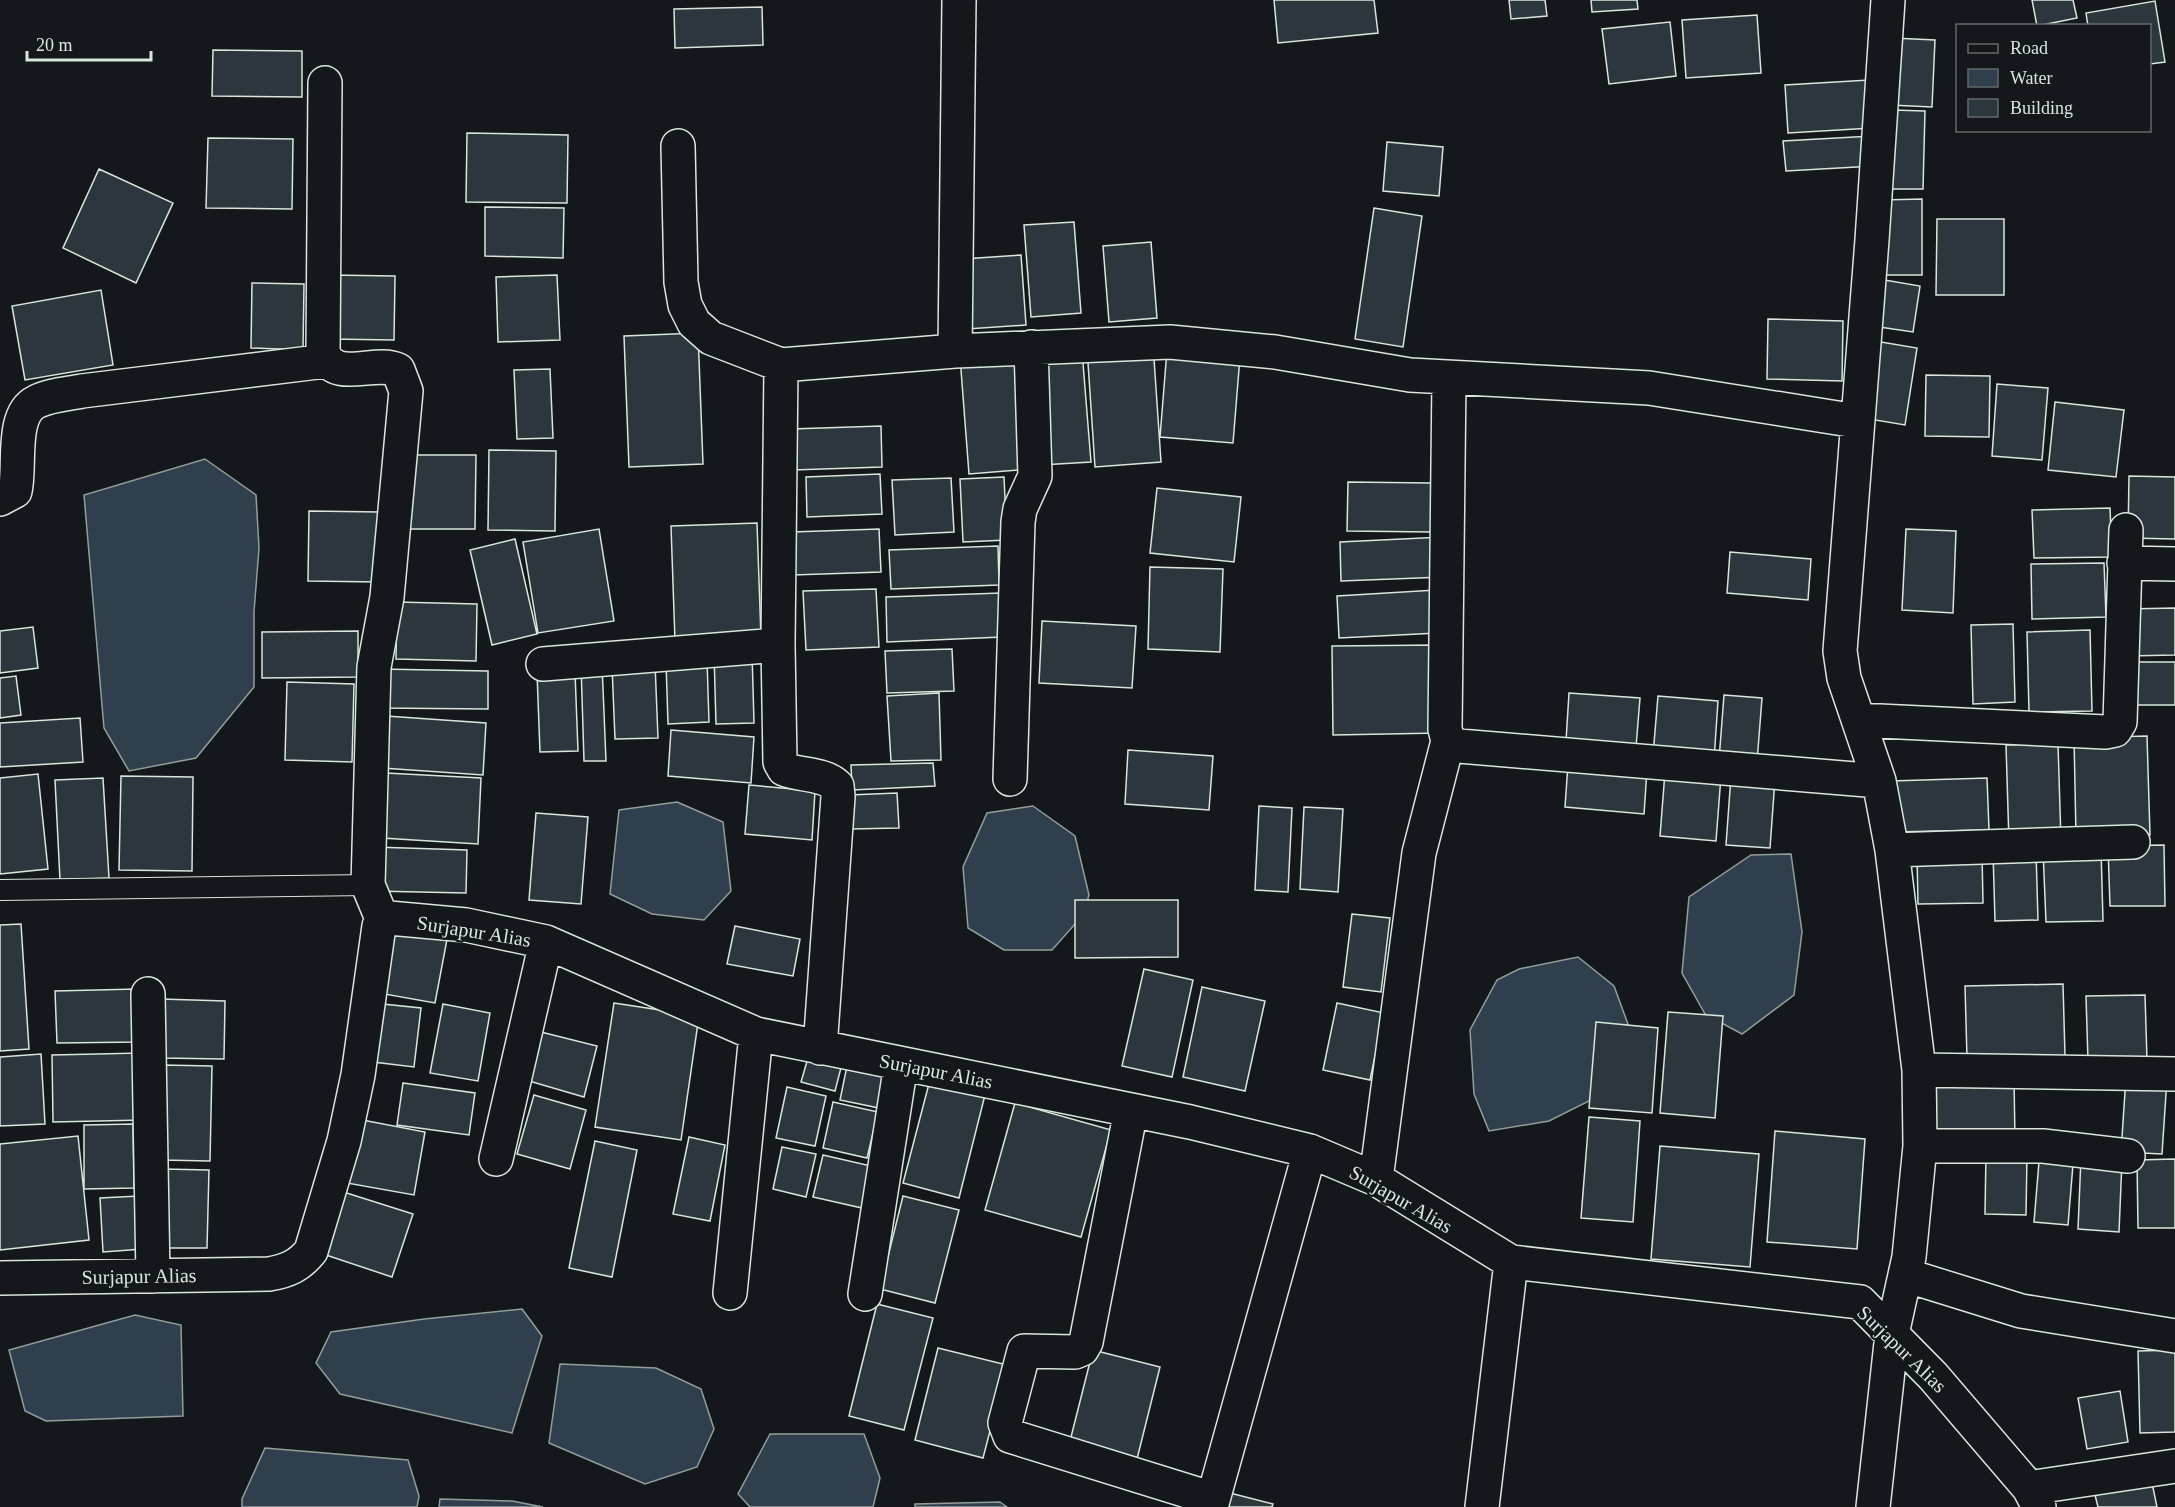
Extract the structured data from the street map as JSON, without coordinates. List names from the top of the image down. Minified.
{"streets":{"street":["Surjapur Alias"]},"legend":["Road","Water","Building"],"scale_bar":"20 m"}
